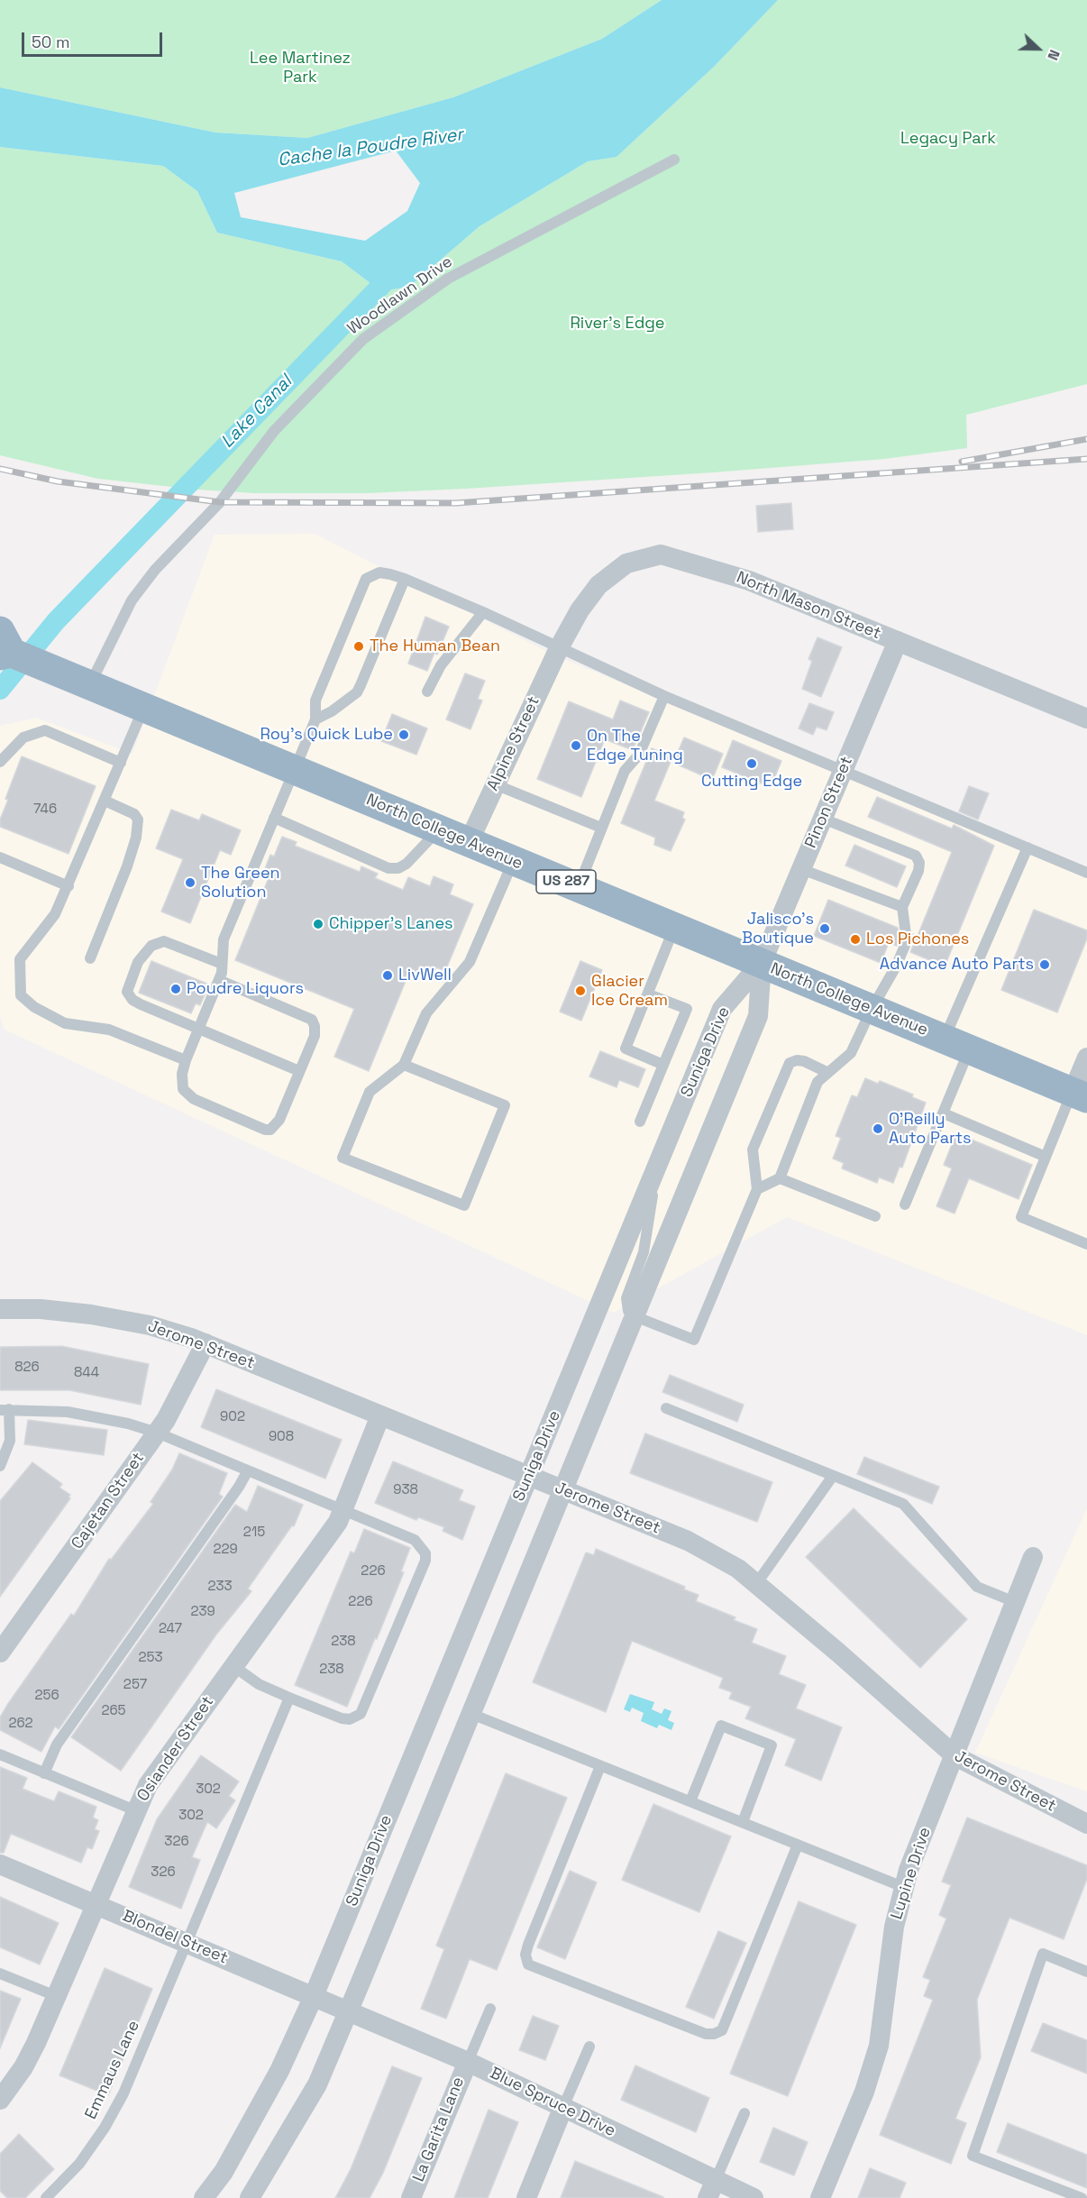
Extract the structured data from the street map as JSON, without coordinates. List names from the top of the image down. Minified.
{"streets":{"highway":["North College Avenue","US 287"],"street":["North Mason Street","Alpine Street","Pinon Street","Suniga Drive","Jerome Street","Cajetan Street","Osiander Street","Lupine Drive","Blondel Street","Blue Spruce Drive","La Garita Lane"],"lane":["Woodlawn Drive","Emmaus Lane"]},"crossings":[["Woodlawn Drive","North College Avenue"],["North Mason Street","Alpine Street"],["North Mason Street","Pinon Street"],["Alpine Street","North College Avenue"],["Pinon Street","North College Avenue"],["Pinon Street","Suniga Drive"],["North College Avenue","Suniga Drive"],["Suniga Drive","Jerome Street"],["Suniga Drive","Blondel Street"],["Suniga Drive","Blue Spruce Drive"],["Jerome Street","Cajetan Street"],["Jerome Street","Osiander Street"],["Jerome Street","Lupine Drive"],["Osiander Street","Blondel Street"],["Blondel Street","Emmaus Lane"],["Blondel Street","Blue Spruce Drive"],["Blue Spruce Drive","La Garita Lane"]],"water":["Cache la Poudre River","Lake Canal"],"parks":["Lee Martinez Park","Legacy Park","River's Edge"],"places":["The Human Bean","Roy's Quick Lube","On The Edge Tuning","Cutting Edge","The Green Solution","Chipper's Lanes","Jalisco's Boutique","Los Pichones","Advance Auto Parts","LivWell","Poudre Liquors","Glacier Ice Cream","O'Reilly Auto Parts"],"house_numbers":["746","826","844","902","908","938","215","229","226","233","226","239","247","238","253","238","257","256","265","262","302","302","326","326"],"scale_bar":"50 m","north":"right"}
